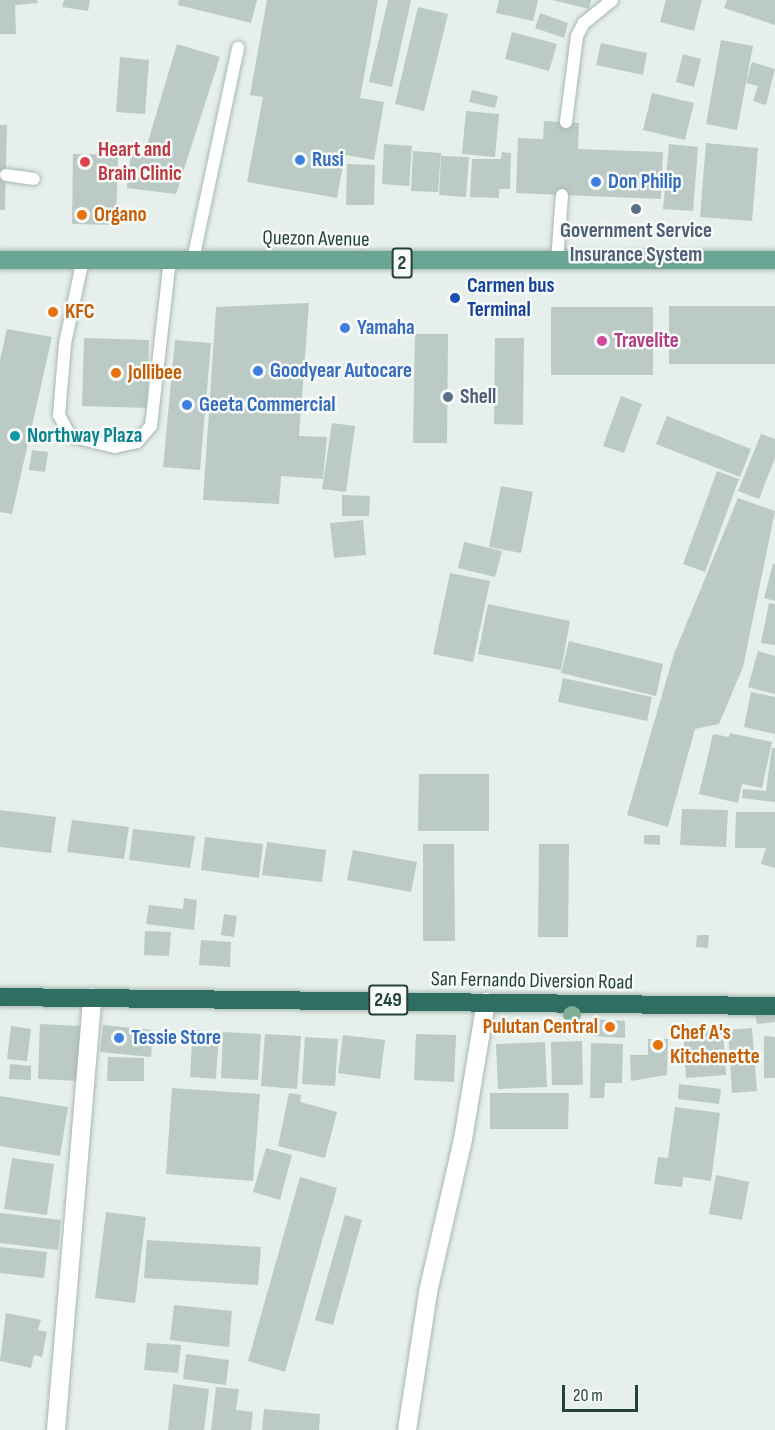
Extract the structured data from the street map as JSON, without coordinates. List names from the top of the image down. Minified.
{"streets":{"highway":["San Fernando Diversion Road","249"],"main road":["Quezon Avenue","2"]},"places":["Rusi","Heart and Brain Clinic","Don Philip","Government Service Insurance System","Organo","Carmen bus Terminal","KFC","Yamaha","Travelite","Goodyear Autocare","Jollibee","Shell","Geeta Commercial","Northway Plaza","Pulutan Central","Tessie Store","Chef A's Kitchenette"],"scale_bar":"20 m"}
